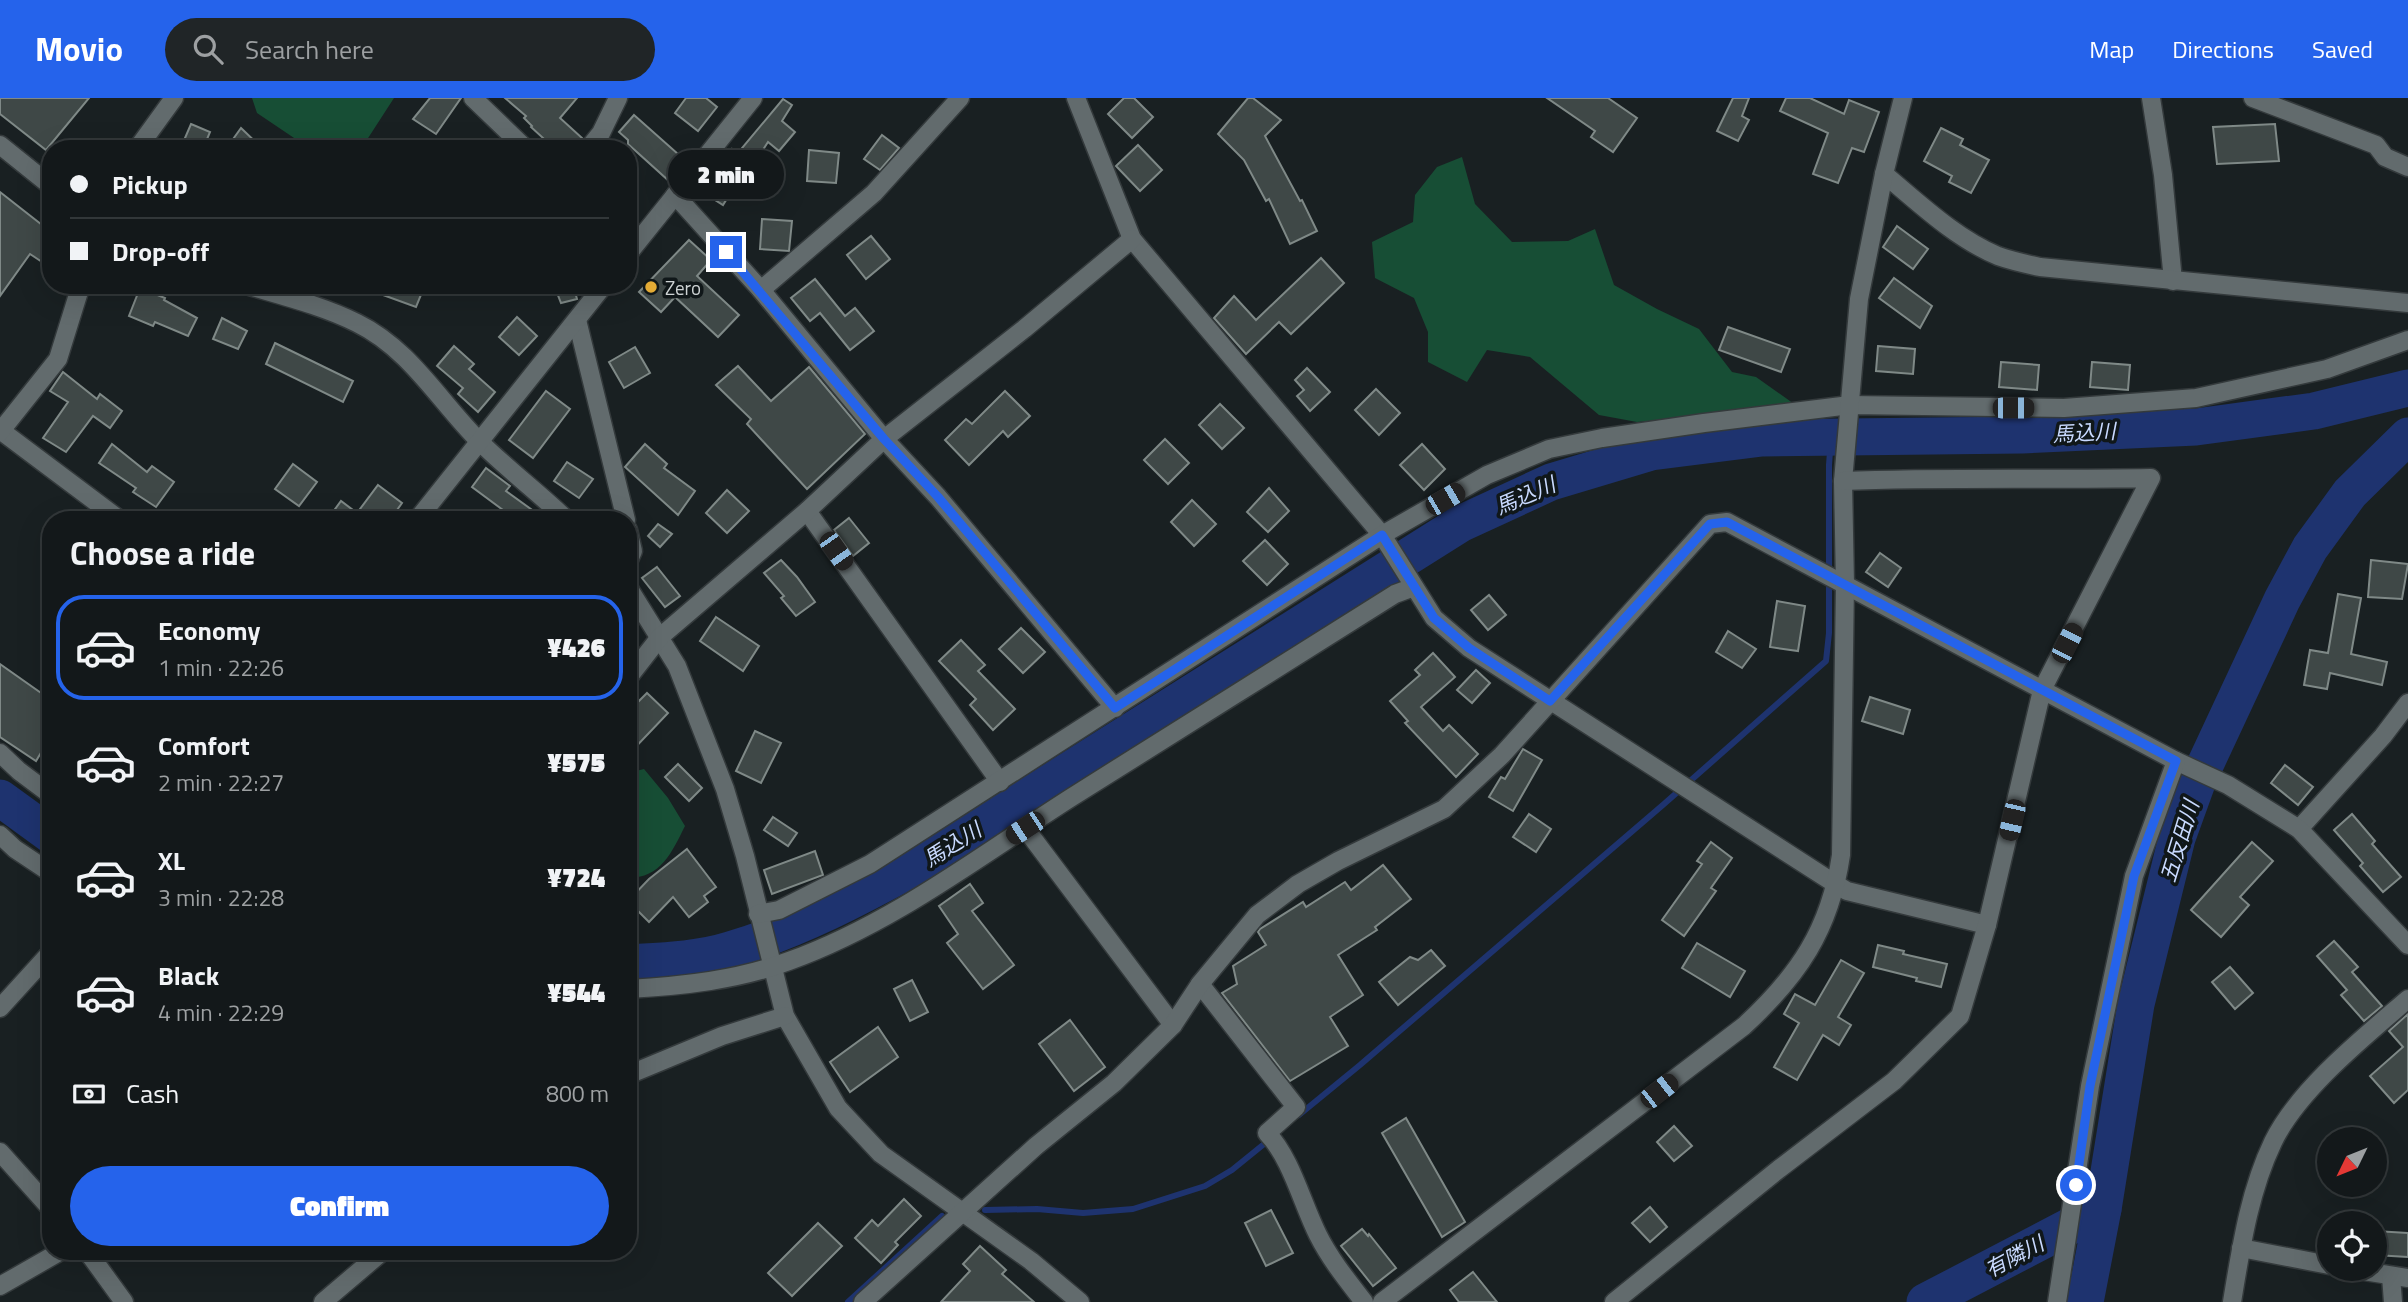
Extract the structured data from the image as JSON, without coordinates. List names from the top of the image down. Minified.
{"water":["馬込川","五反田川","有隣川"],"places":["Zero"],"north":"bottom left","page":{"header":"Movio","search":"Search here","nav":["Map","Directions","Saved"],"banner":["Pickup","Drop-off"],"bubble":"2 min","heading":"Choose a ride","list":[{"name":"Economy","note":"1 min · 22:26","value":"¥426"},{"name":"Comfort","note":"2 min · 22:27","value":"¥575"},{"name":"XL","note":"3 min · 22:28","value":"¥724"},{"name":"Black","note":"4 min · 22:29","value":"¥544"}],"pay":["Cash","800 m"],"buttons":"Confirm"}}
